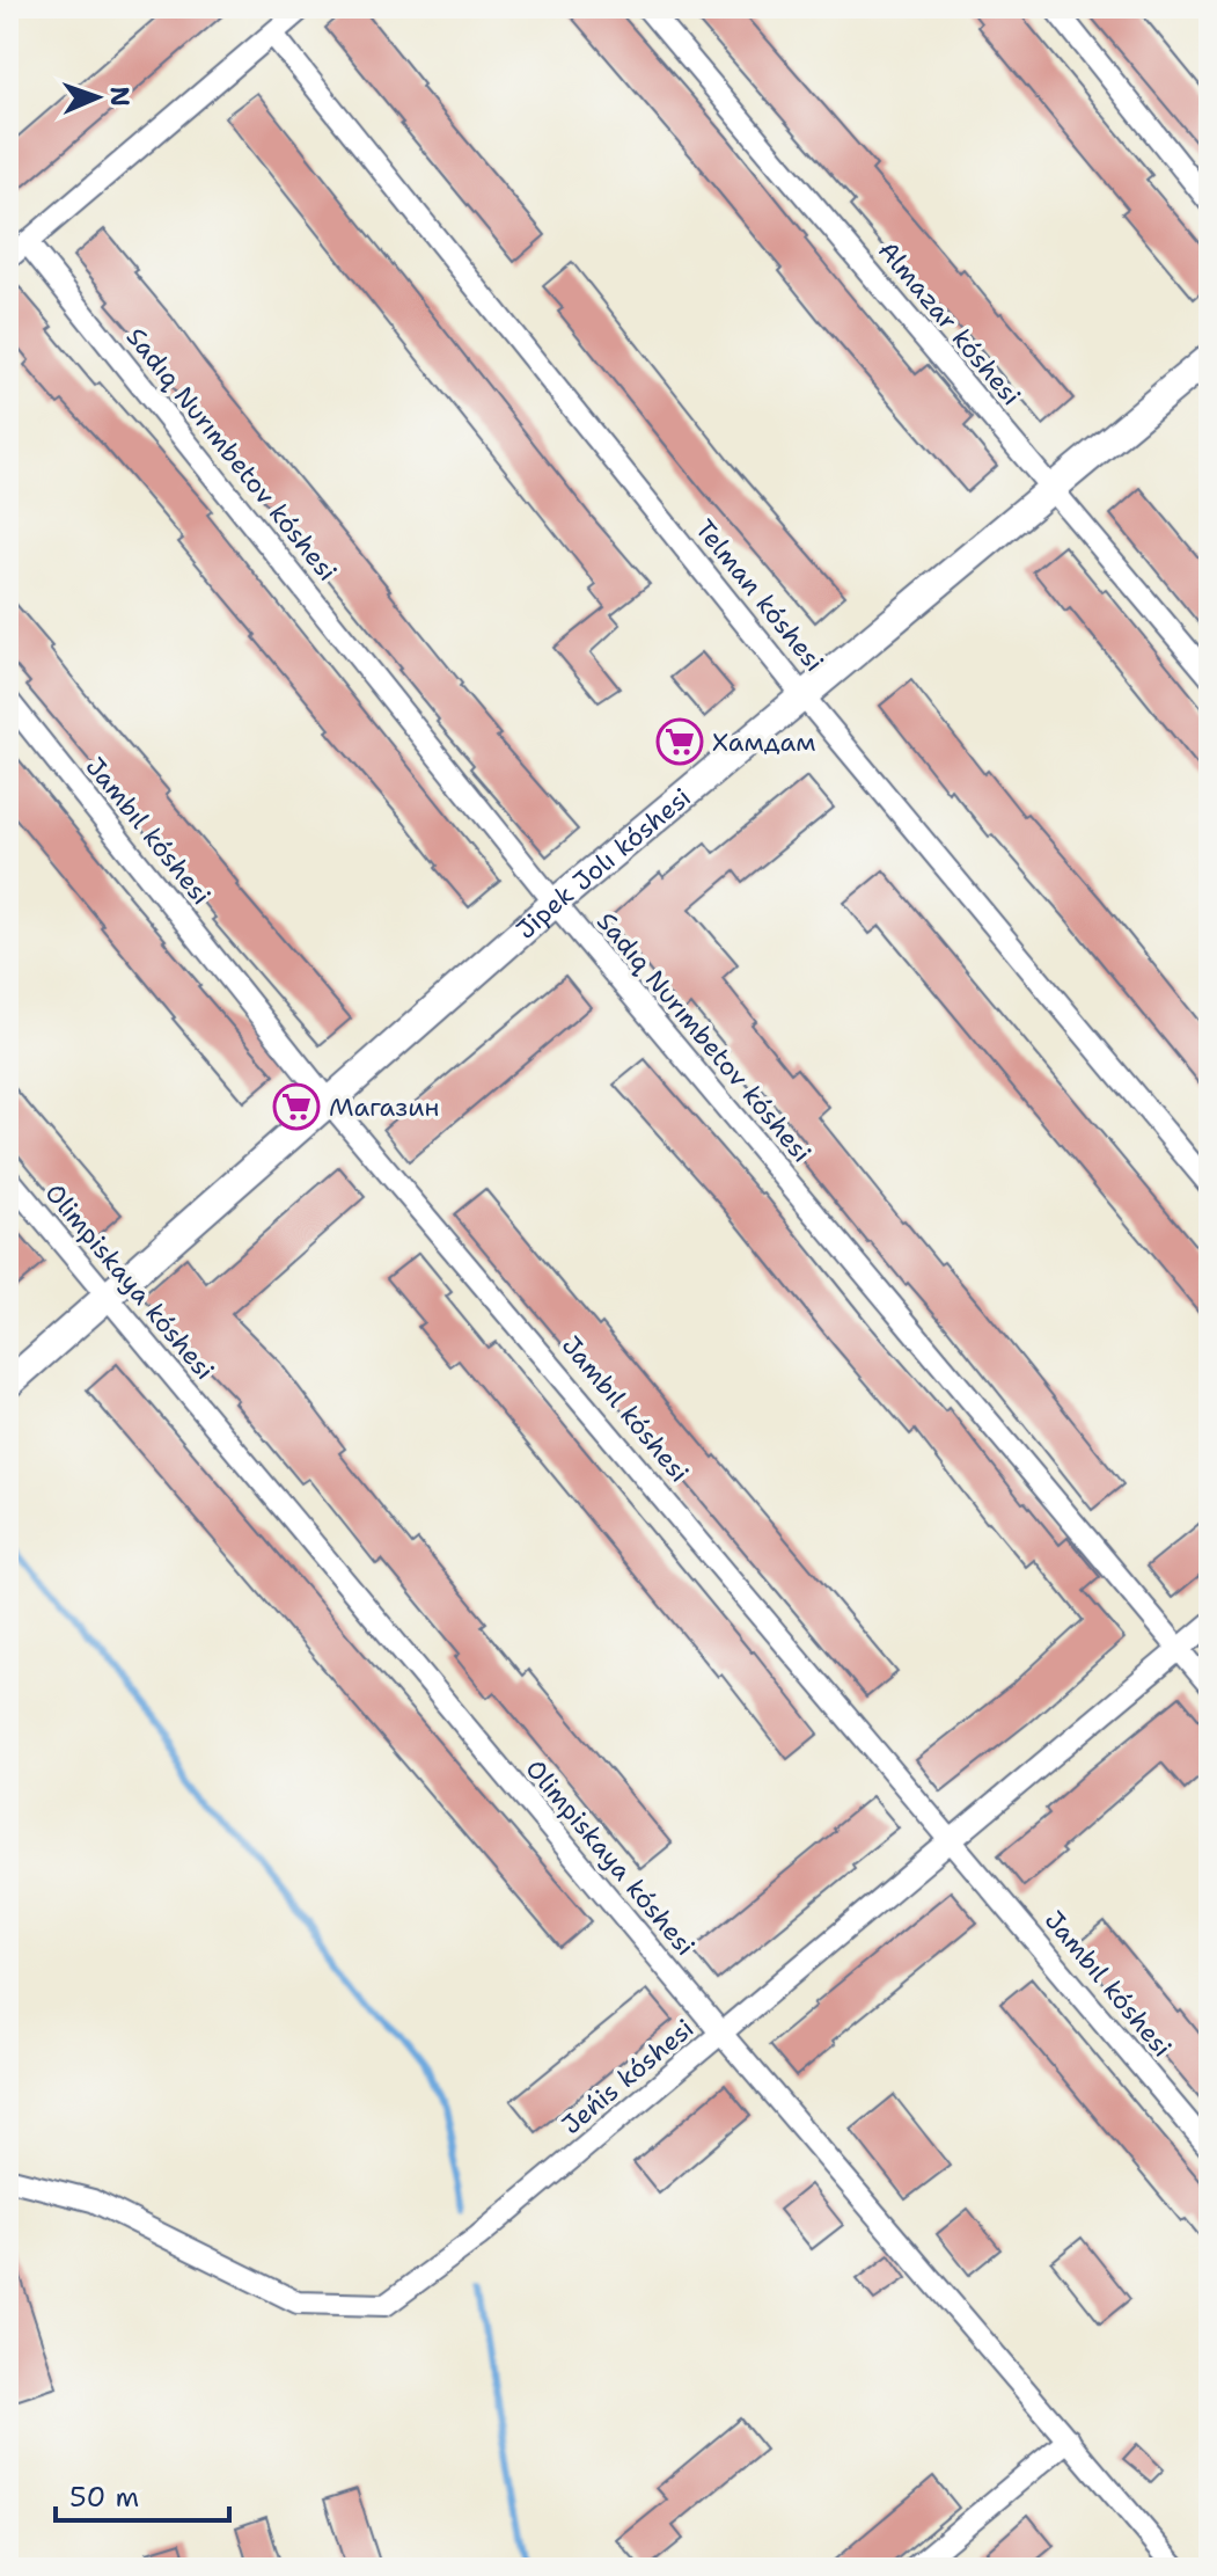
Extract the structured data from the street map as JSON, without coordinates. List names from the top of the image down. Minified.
{"streets":{"street":["Almazar kóshesi","Sadıq Nurımbetov kóshesi","Telman kóshesi","Jambıl kóshesi","Jipek Jolı kóshesi","Olimpiskaya kóshesi","Jeńis kóshesi"]},"crossings":[["Almazar kóshesi","Jipek Jolı kóshesi"],["Sadıq Nurımbetov kóshesi","Jipek Jolı kóshesi"],["Sadıq Nurımbetov kóshesi","Jeńis kóshesi"],["Telman kóshesi","Jipek Jolı kóshesi"],["Jambıl kóshesi","Jipek Jolı kóshesi"],["Jambıl kóshesi","Jeńis kóshesi"],["Jipek Jolı kóshesi","Olimpiskaya kóshesi"],["Olimpiskaya kóshesi","Jeńis kóshesi"]],"places":{"supermarket":["Хамдам","Магазин"]},"scale_bar":"50 m","north":"right"}
